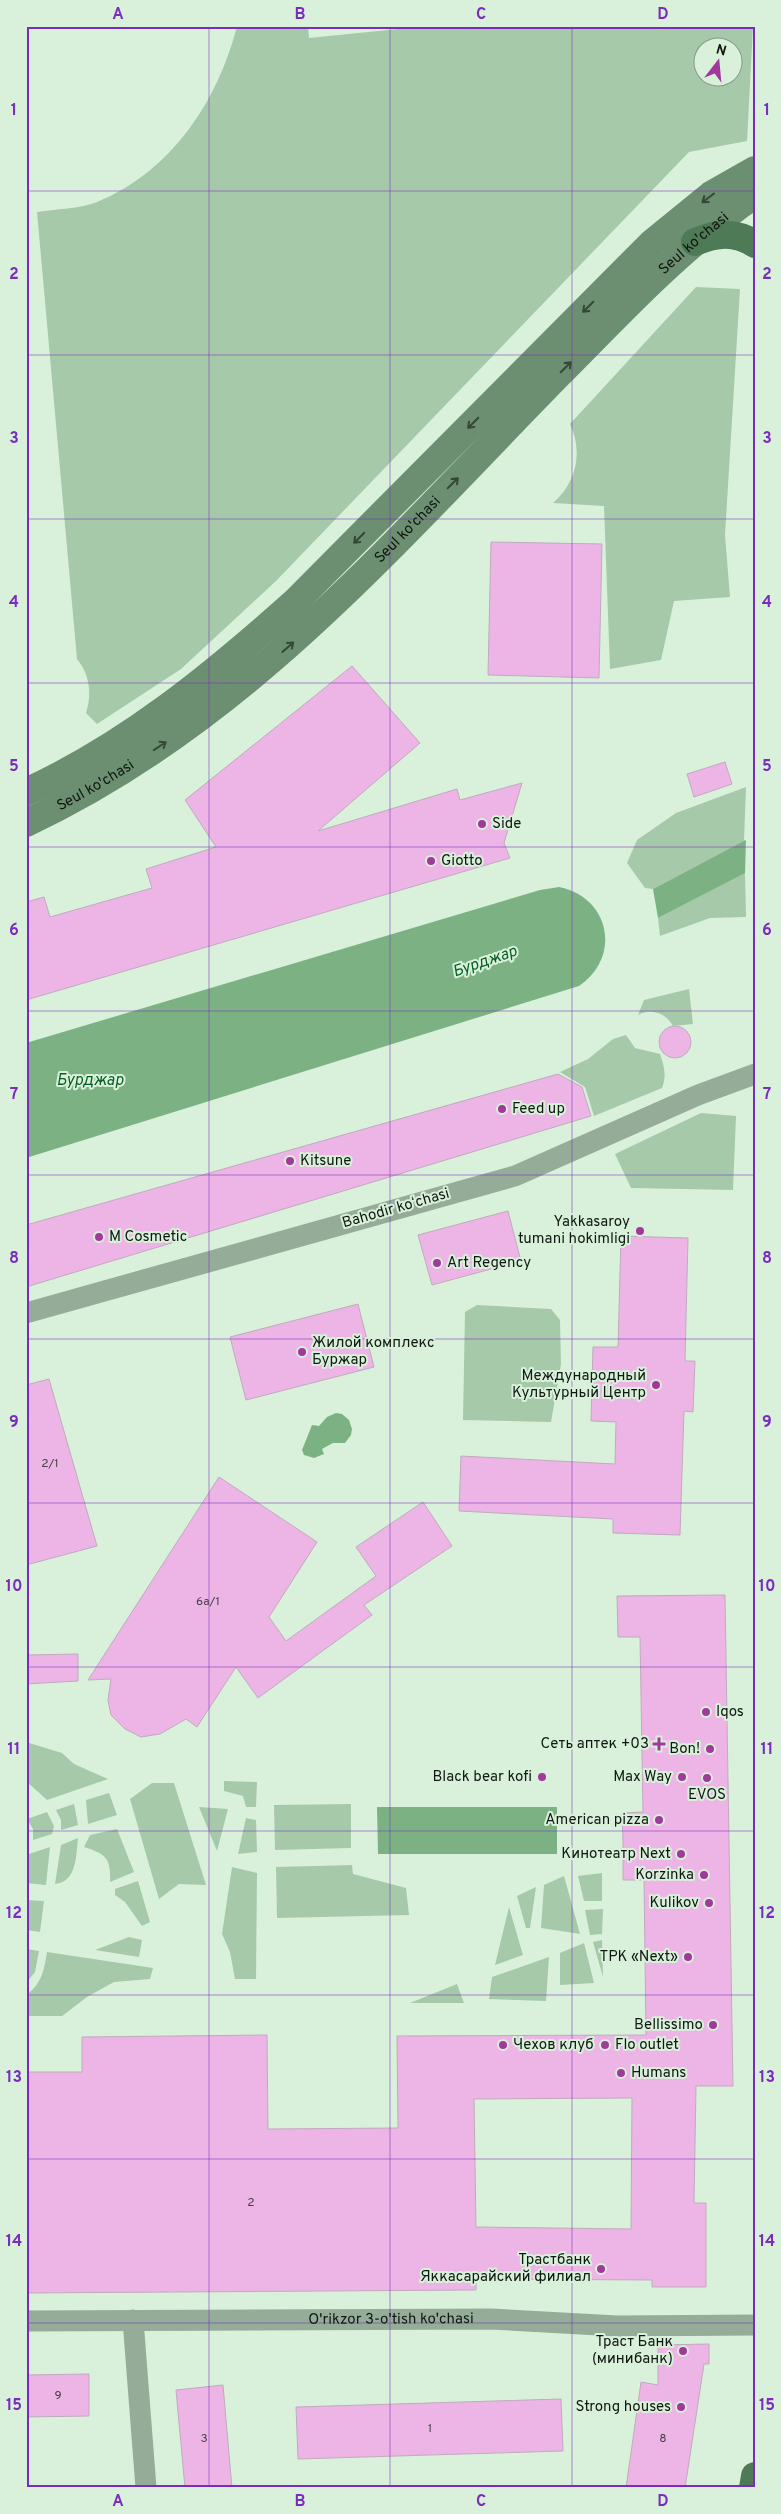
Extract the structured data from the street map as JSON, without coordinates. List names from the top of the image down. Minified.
{"streets":{"main road":["Seul ko'chasi"],"street":["Bahodir koʻchasi","O'rikzor 3-o'tish ko'chasi"]},"water":["Бурджар"],"places":{"other":["Side","Giotto","Feed up","Kitsune","Yakkasaroy tumani hokimligi","M Cosmetic","Art Regency","Жилой комплекс Буржар","Международный Культурный Центр","Iqos","Bon!","Black bear kofi","Max Way","EVOS","American pizza","Кинотеатр Next","Korzinka","Kulikov","ТРК «Next»","Bellissimo","Чехов клуб","Flo outlet","Humans","Трастбанк Яккасарайский филиал","Траст Банк (минибанк)","Strong houses"],"health":["Сеть аптек +03"]},"house_numbers":["2/1","6a/1","2","9","1","3","8"],"north":"top","grid":{"columns":["A","B","C","D"],"rows":["1","2","3","4","5","6","7","8","9","10","11","12","13","14","15"]}}
